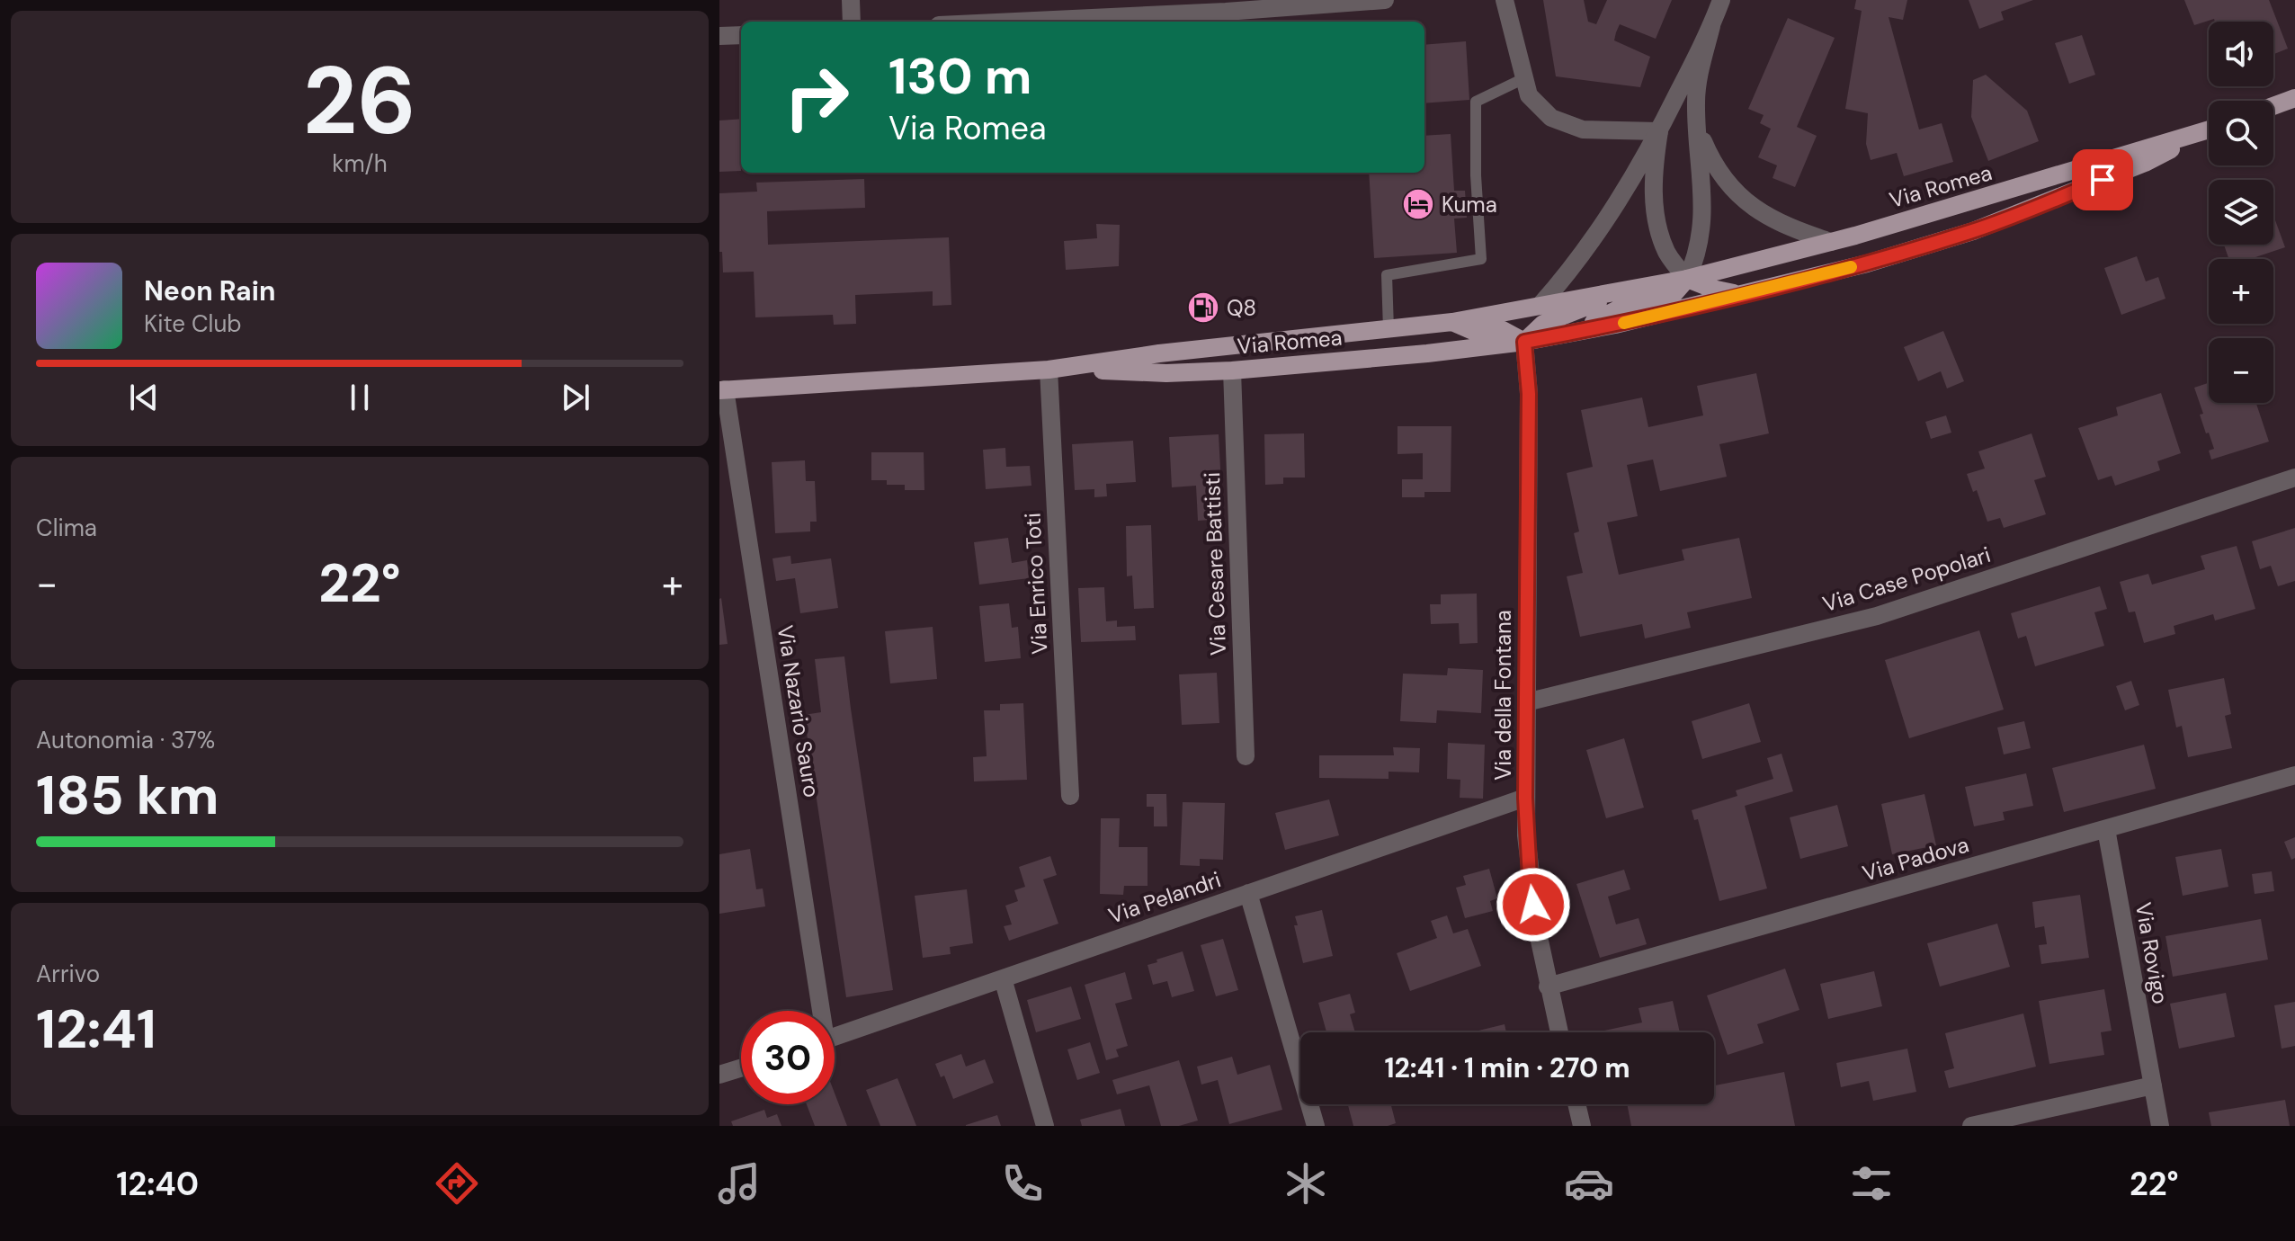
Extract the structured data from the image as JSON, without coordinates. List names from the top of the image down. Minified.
{"streets":{"main road":["Via Romea"],"street":["Via Cesare Battisti","Via Case Popolari","Via Enrico Toti","Via della Fontana","Via Nazario Sauro","Via Padova","Via Pelandri","Via Rovigo"]},"crossings":[["Via Romea","Via Cesare Battisti"],["Via Romea","Via Enrico Toti"],["Via Romea","Via della Fontana"],["Via Romea","Via Nazario Sauro"],["Via Case Popolari","Via della Fontana"],["Via della Fontana","Via Padova"],["Via della Fontana","Via Pelandri"],["Via Padova","Via Rovigo"]],"places":{"hotel":["Kuma"],"fuel station":["Q8"]},"page":{"tile":[["26","km/h"],"Clima",["Autonomia · 37%","185 km"],["Arrivo","12:41"]],"map_buttons":["+","−"],"turn":["130 m","Via Romea"],"song":["Neon Rain","Kite Club"],"heat":["−","22°","+"],"limit":"30","trip":"12:41 · 1 min · 270 m","tabs":["12:40","22°"]}}
